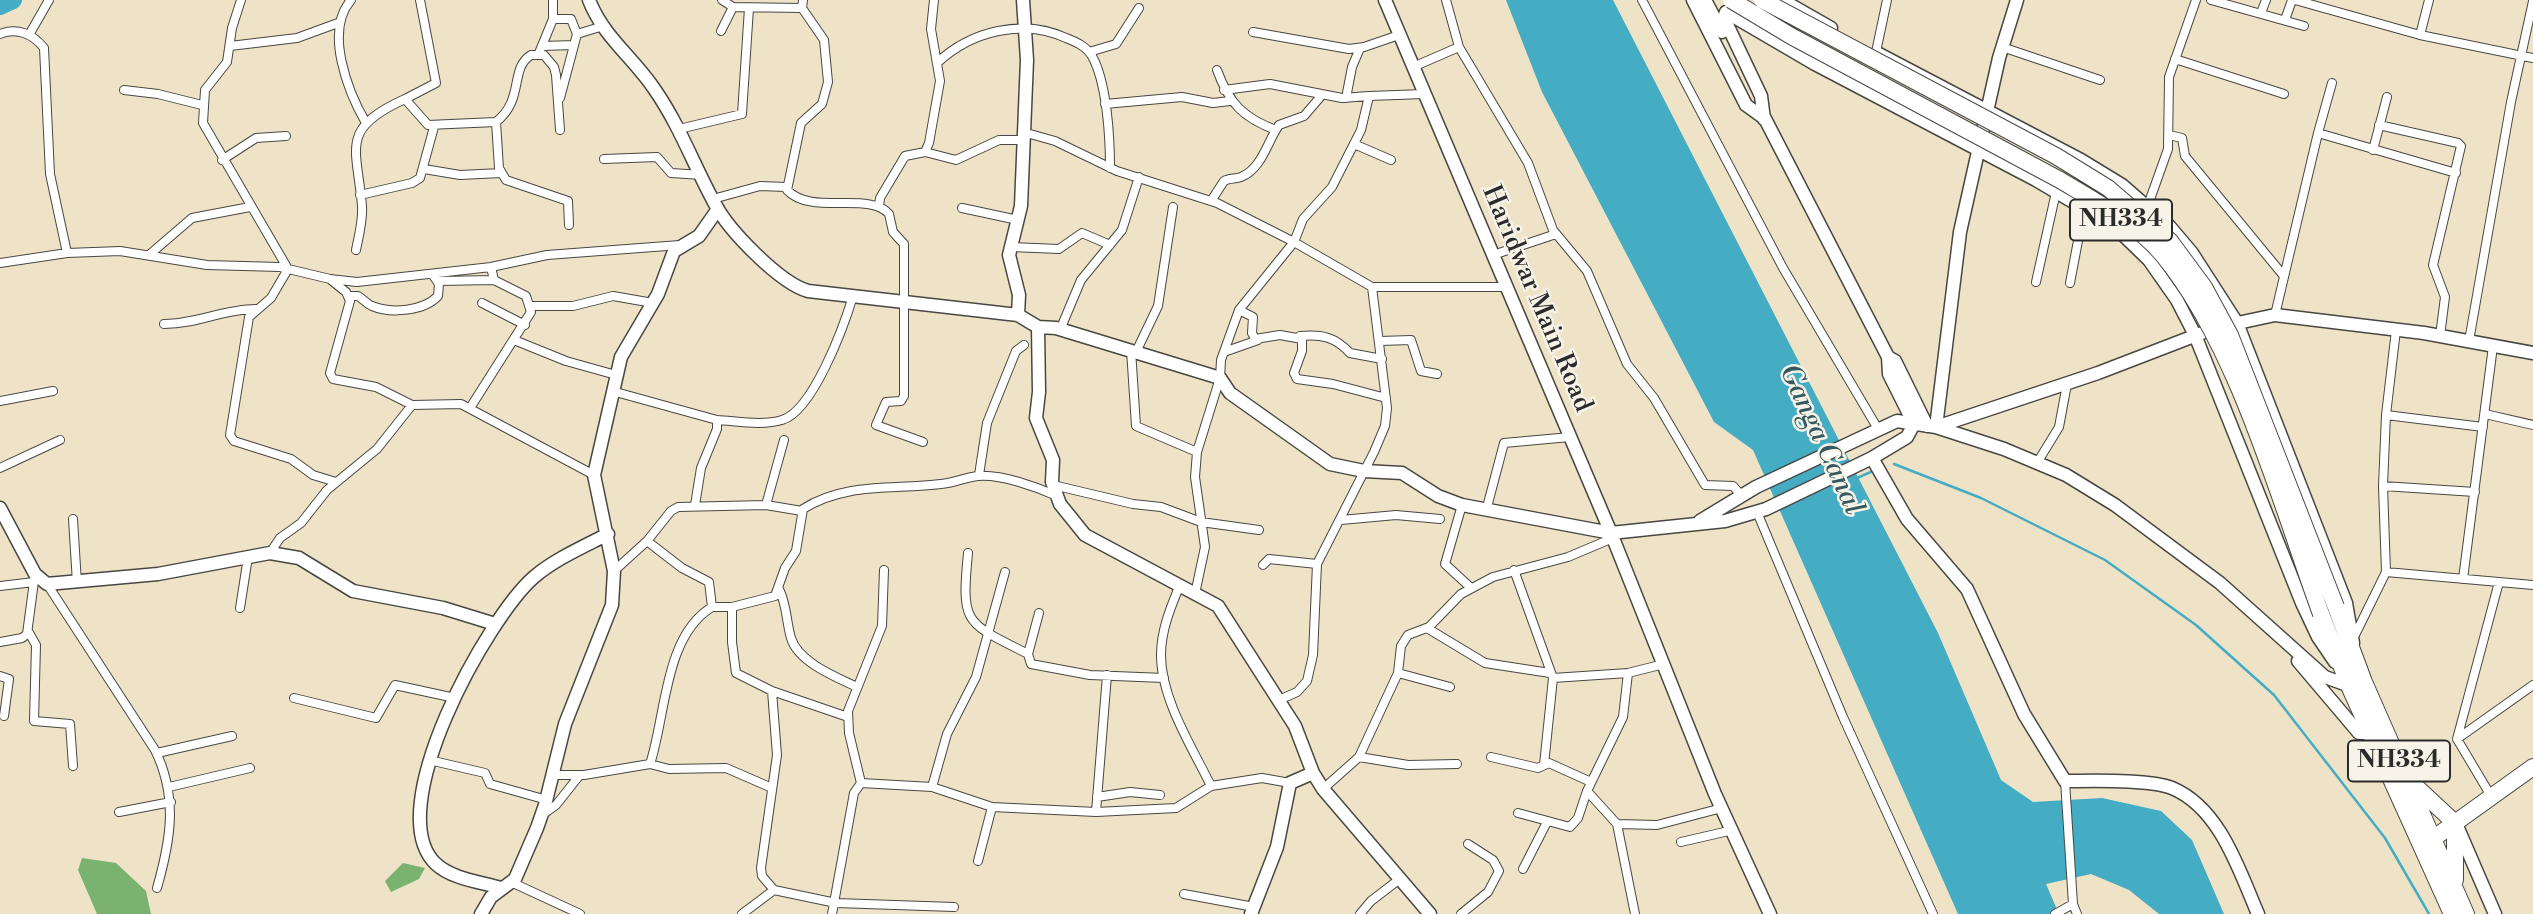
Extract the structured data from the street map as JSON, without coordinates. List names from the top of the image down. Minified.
{"streets":{"highway":["NH334"],"street":["Haridwar Main Road"]},"water":["Ganga Canal"]}
